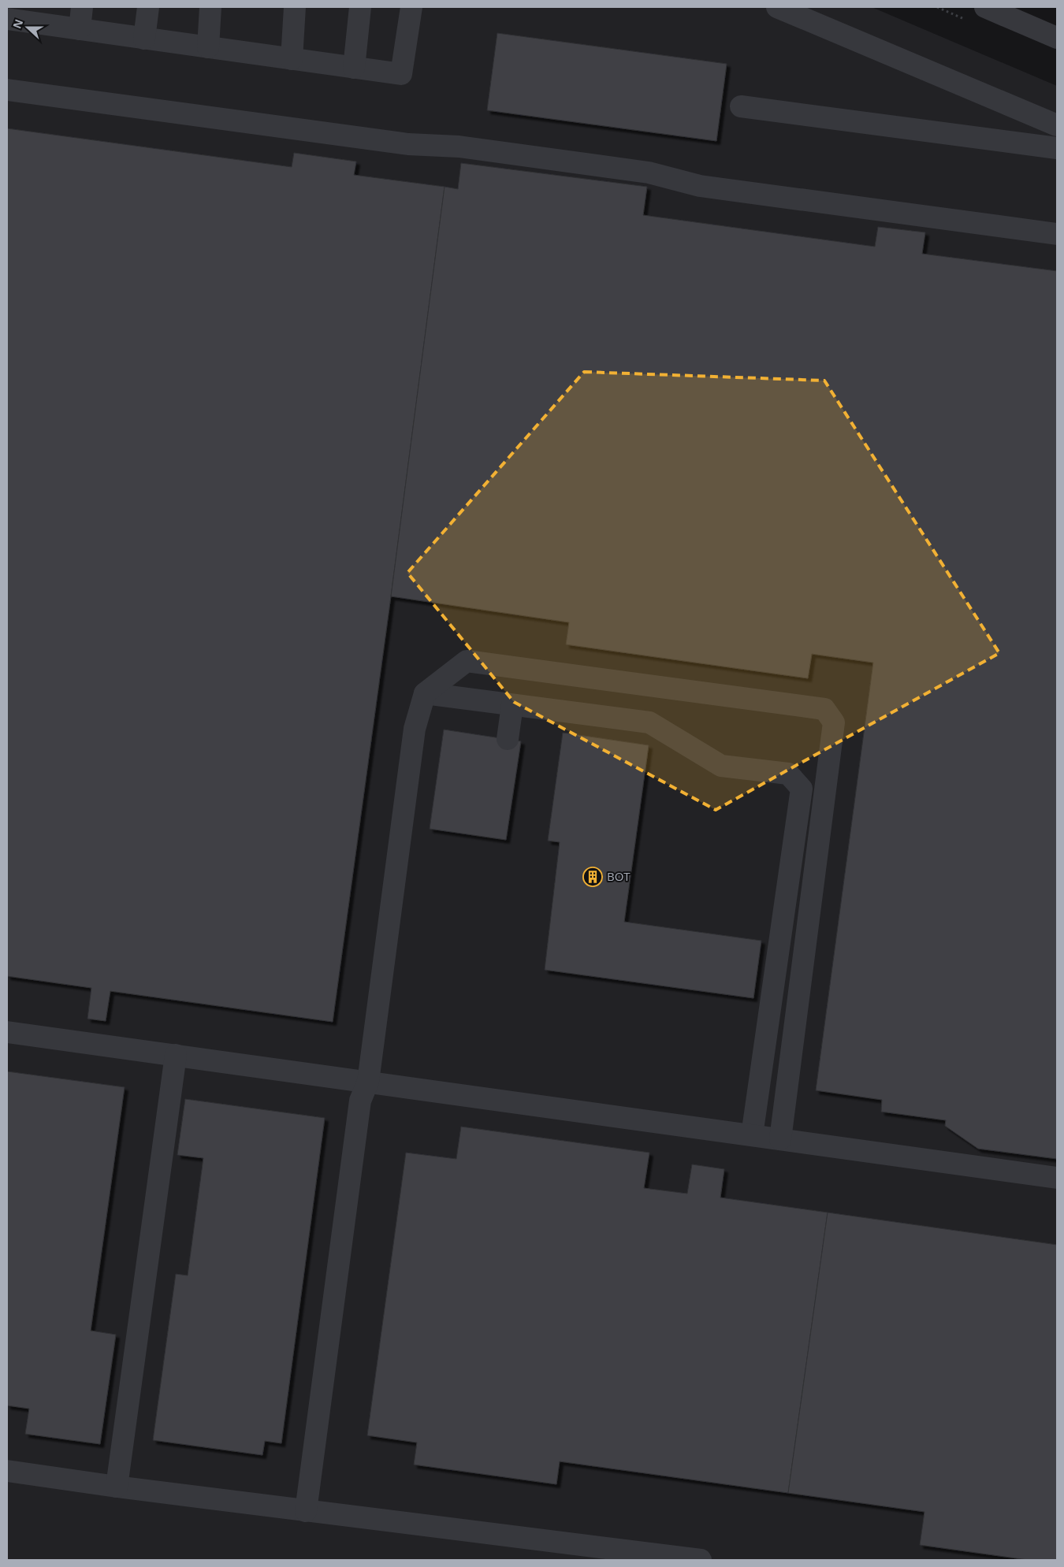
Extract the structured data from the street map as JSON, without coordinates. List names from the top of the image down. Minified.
{"places":{"building":["BOT"]},"north":"left"}
